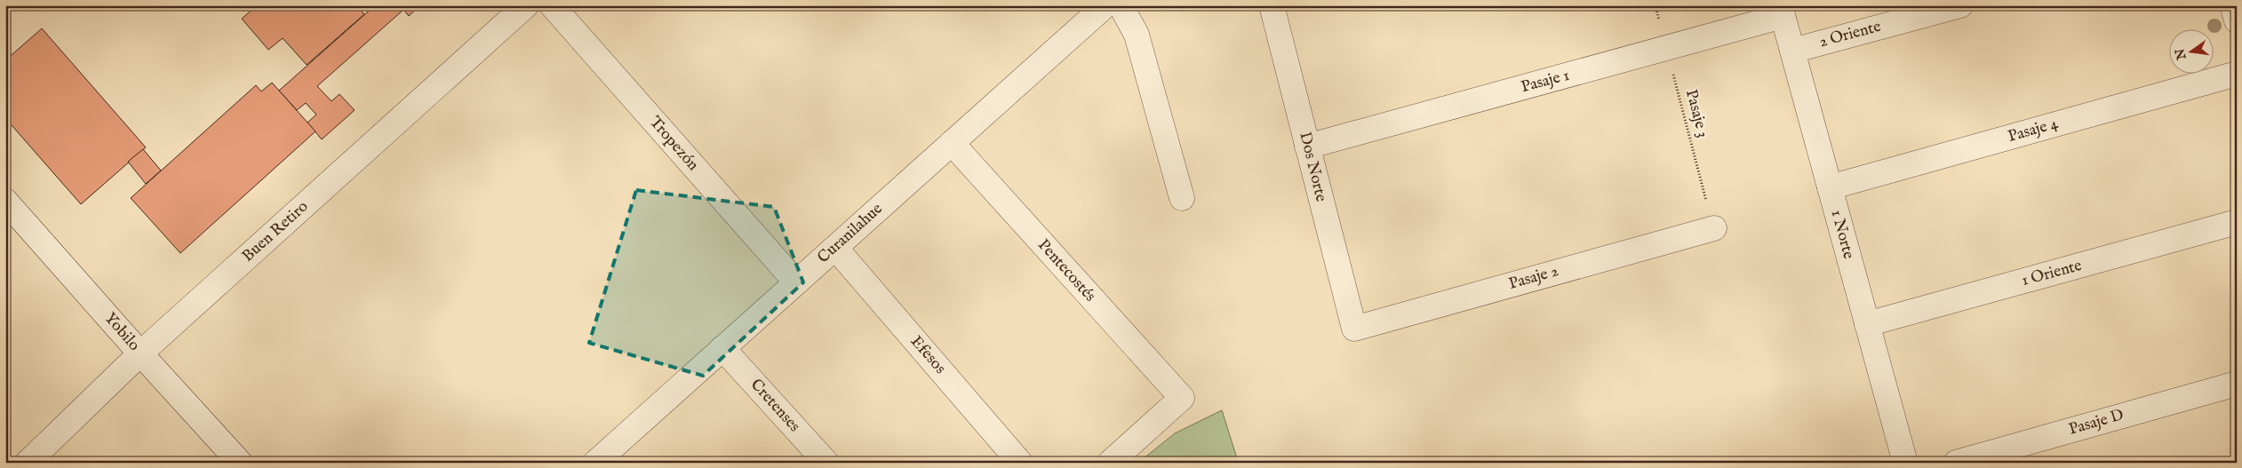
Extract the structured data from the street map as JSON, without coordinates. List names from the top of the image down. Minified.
{"streets":{"street":["2 Oriente","Pasaje 1","Pasaje 4","Tropezón","Dos Norte","Buen Retiro","Curanilahue","1 Norte","Pentecostés","1 Oriente","Pasaje 2","Yobilo","Efesos","Cretenses","Pasaje D"],"path":["Pasaje 3"]},"crossings":[["2 Oriente","1 Norte"],["Pasaje 1","Pasaje 3"],["Pasaje 1","Dos Norte"],["Pasaje 1","1 Norte"],["Pasaje 3","Pasaje 2"],["Pasaje 4","1 Norte"],["Tropezón","Curanilahue"],["Dos Norte","Pasaje 2"],["Buen Retiro","Yobilo"],["Curanilahue","Pentecostés"],["Curanilahue","Efesos"],["Curanilahue","Cretenses"],["1 Norte","1 Oriente"]],"north":"left"}
